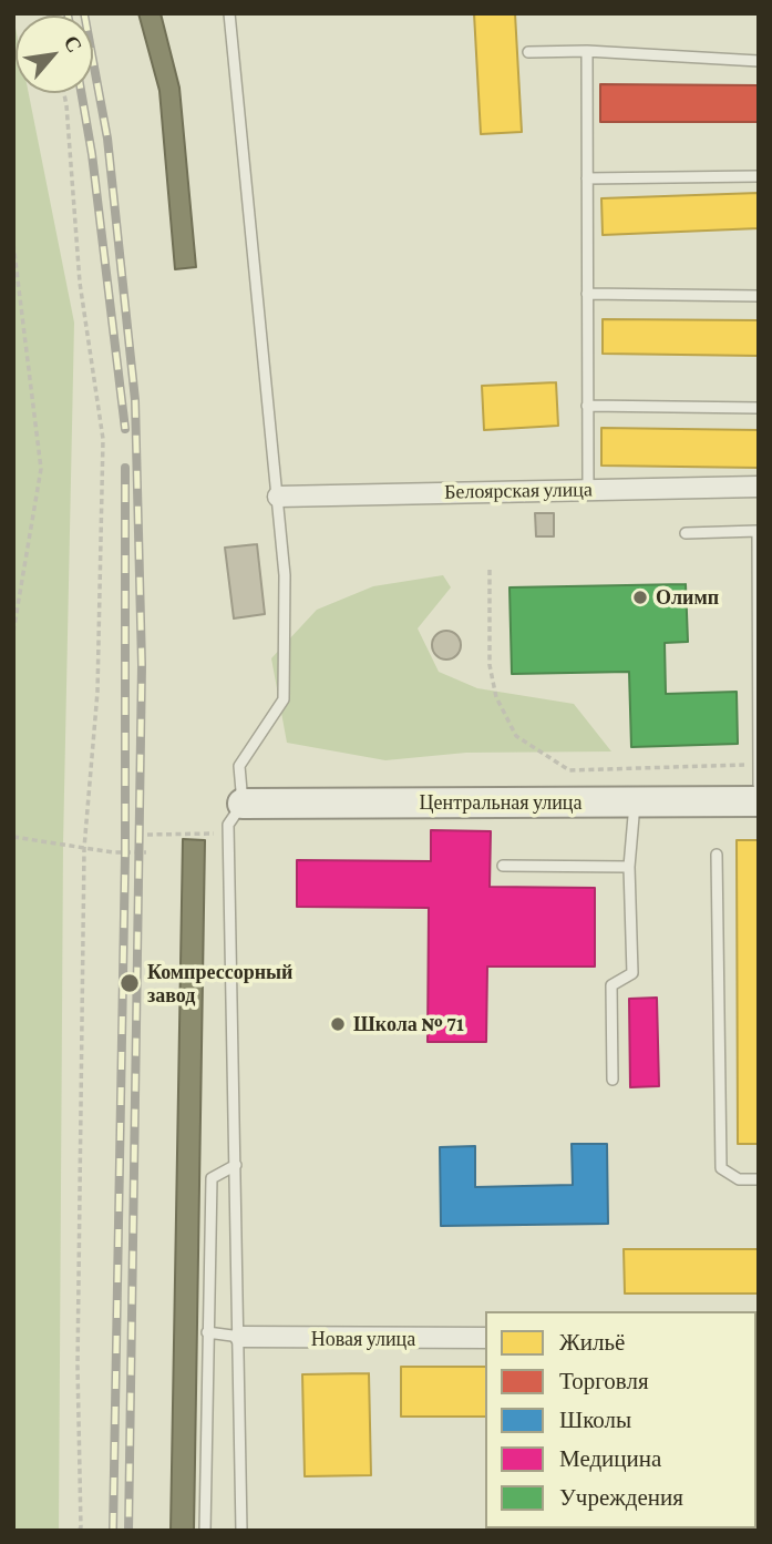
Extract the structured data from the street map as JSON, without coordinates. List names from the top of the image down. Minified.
{"streets":{"street":["Белоярская улица","Центральная улица","Новая улица"]},"places":["Олимп","Компрессорный завод","Школа № 71"],"legend":["Жильё","Торговля","Школы","Медицина","Учреждения"],"north":"top right"}
